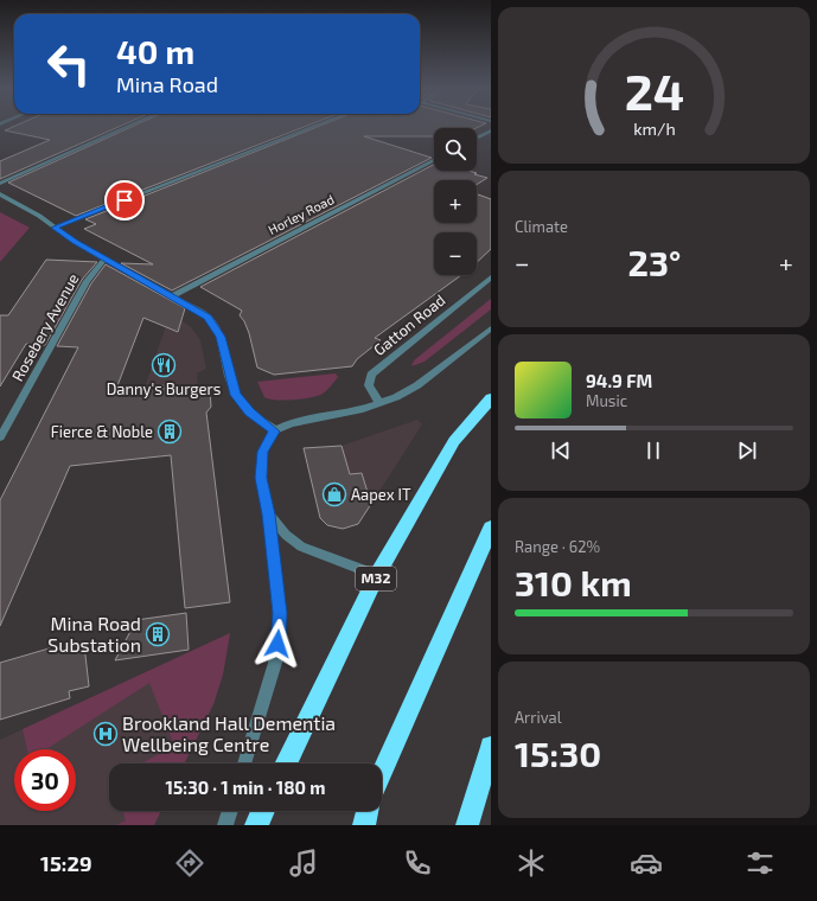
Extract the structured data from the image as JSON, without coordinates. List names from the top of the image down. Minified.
{"streets":{"highway":["M32"],"street":["Horley Road","Gatton Road","Rosebery Avenue"]},"places":{"restaurant":["Danny's Burgers"],"building":["Fierce & Noble","Mina Road Substation"],"shop":["Aapex IT"],"hospital":["Brookland Hall Dementia Wellbeing Centre"]},"page":{"turn":["40 m","Mina Road"],"map_buttons":["+","−"],"tile":["Climate",["Range · 62%","310 km"],["Arrival","15:30"]],"heat":["−","23°","+"],"song":["94.9 FM","Music"],"limit":"30","trip":"15:30 · 1 min · 180 m","tabs":"15:29","gauge":["24","km/h"]}}
